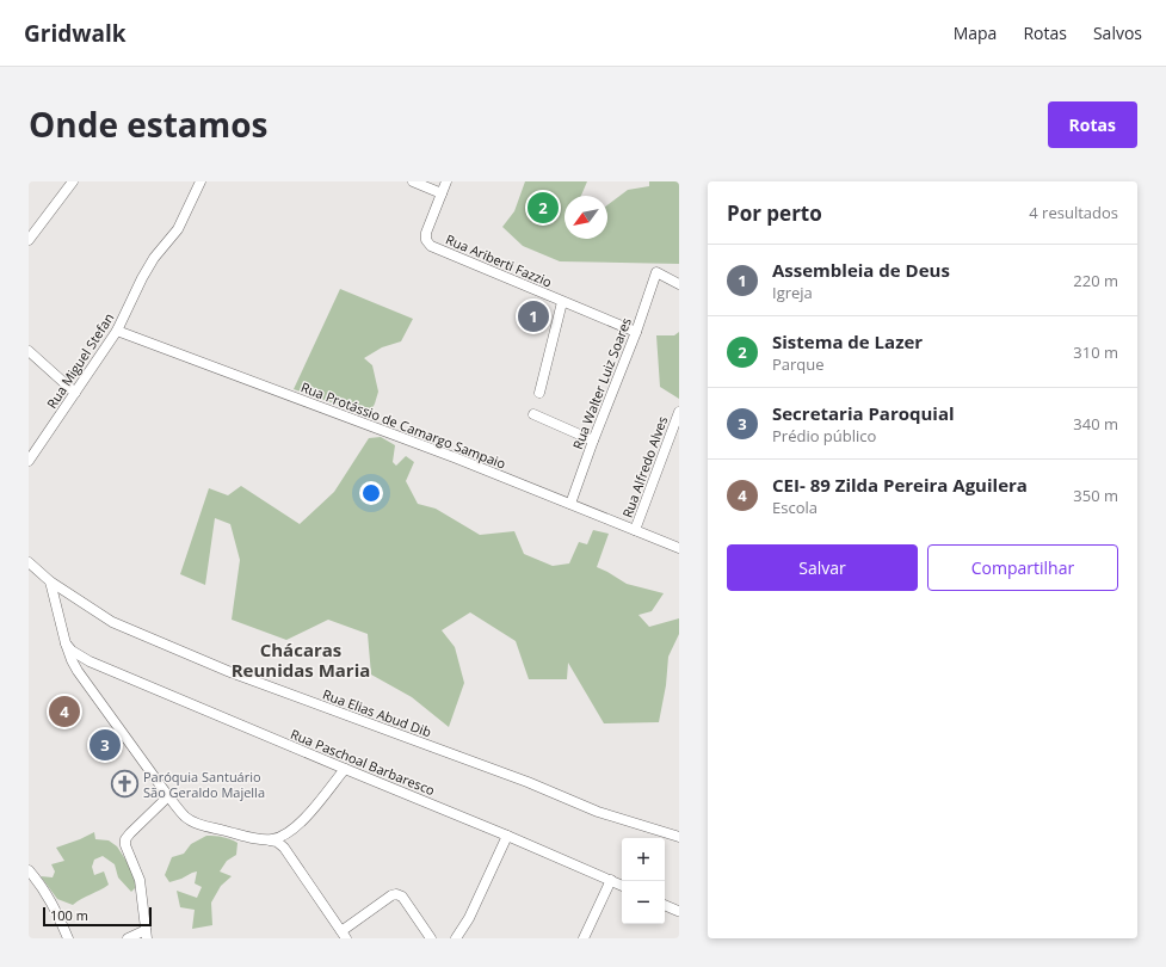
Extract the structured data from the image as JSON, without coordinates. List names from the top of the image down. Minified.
{"streets":{"street":["Rua Ariberti Fazzio","Rua Miguel Stefan","Rua Walter Luiz Soares","Rua Protássio de Camargo Sampaio","Rua Alfredo Alves","Rua Elias Abud Dib","Rua Paschoal Barbaresco"]},"crossings":[["Rua Ariberti Fazzio","Rua Walter Luiz Soares"],["Rua Miguel Stefan","Rua Protássio de Camargo Sampaio"],["Rua Walter Luiz Soares","Rua Protássio de Camargo Sampaio"],["Rua Protássio de Camargo Sampaio","Rua Alfredo Alves"]],"districts":["Chácaras Reunidas Maria"],"places":{"church":["Paróquia Santuário São Geraldo Majella"]},"scale_bar":"100 m","north":"bottom left","page":{"header":"Gridwalk","nav":["Mapa","Rotas","Salvos"],"title":"Onde estamos","buttons":["Rotas",["Salvar","Compartilhar"]],"heading":["Por perto","4 resultados"],"pins":["2","1","4","3"],"list":[{"mark":"1","name":"Assembleia de Deus","note":"Igreja","value":"220 m"},{"mark":"2","name":"Sistema de Lazer","note":"Parque","value":"310 m"},{"mark":"3","name":"Secretaria Paroquial","note":"Prédio público","value":"340 m"},{"mark":"4","name":"CEI- 89 Zilda Pereira Aguilera","note":"Escola","value":"350 m"}],"map_buttons":["+","−"],"scale":"100 m"}}
